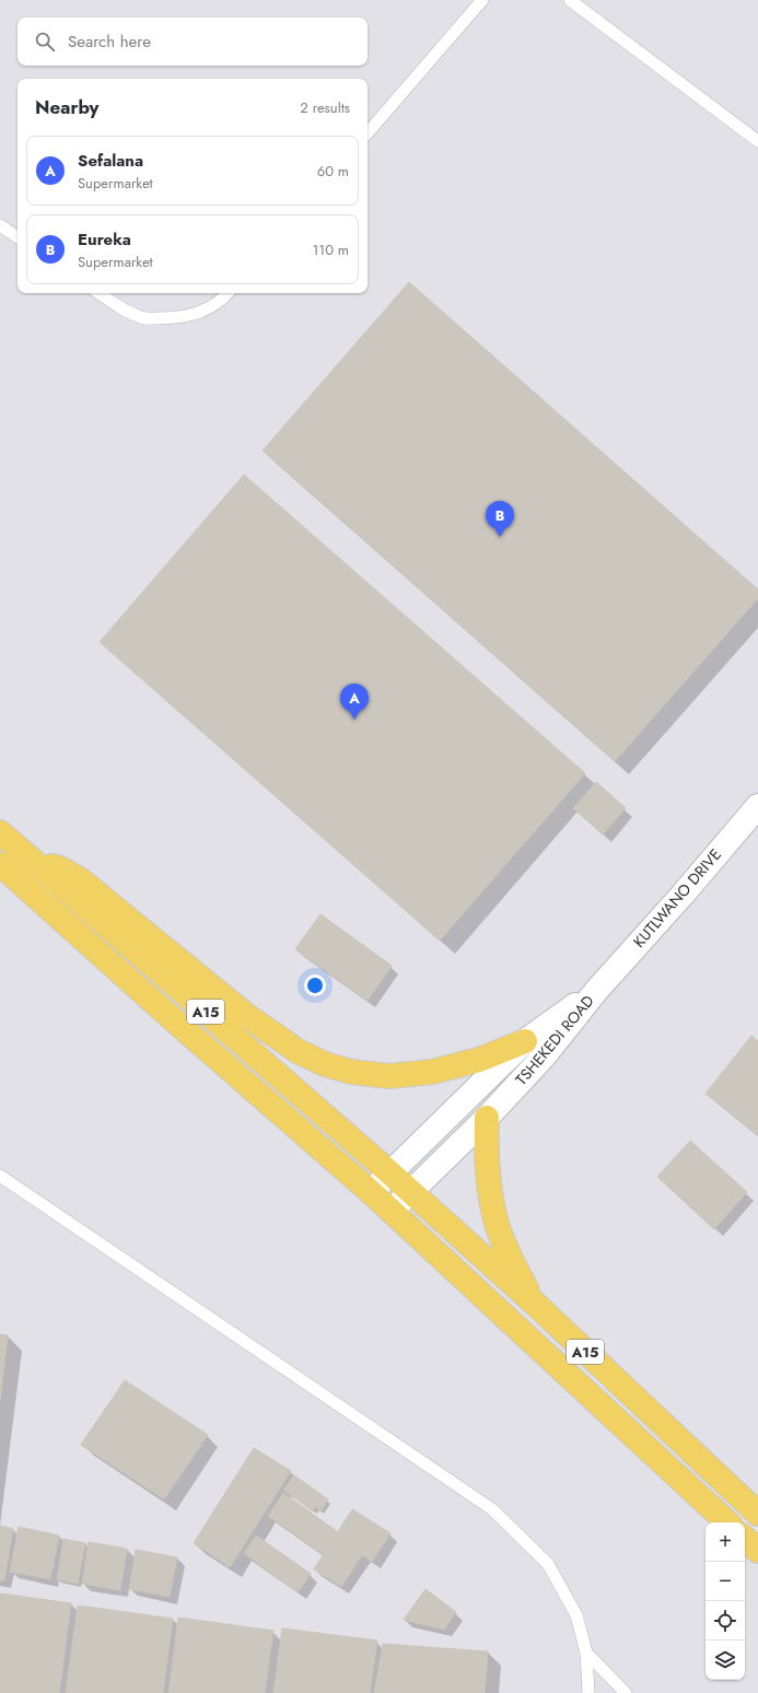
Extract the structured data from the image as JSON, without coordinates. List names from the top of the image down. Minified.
{"streets":{"main road":["A15"],"street":["KUTLWANO DRIVE","TSHEKEDI ROAD"]},"crossings":[["KUTLWANO DRIVE","TSHEKEDI ROAD"],["A15","TSHEKEDI ROAD"]],"page":{"search":"Search here","heading":["Nearby","2 results"],"list":[{"mark":"A","name":"Sefalana","note":"Supermarket","value":"60 m"},{"mark":"B","name":"Eureka","note":"Supermarket","value":"110 m"}],"pins":["B","A"],"map_buttons":["+","−"]}}
